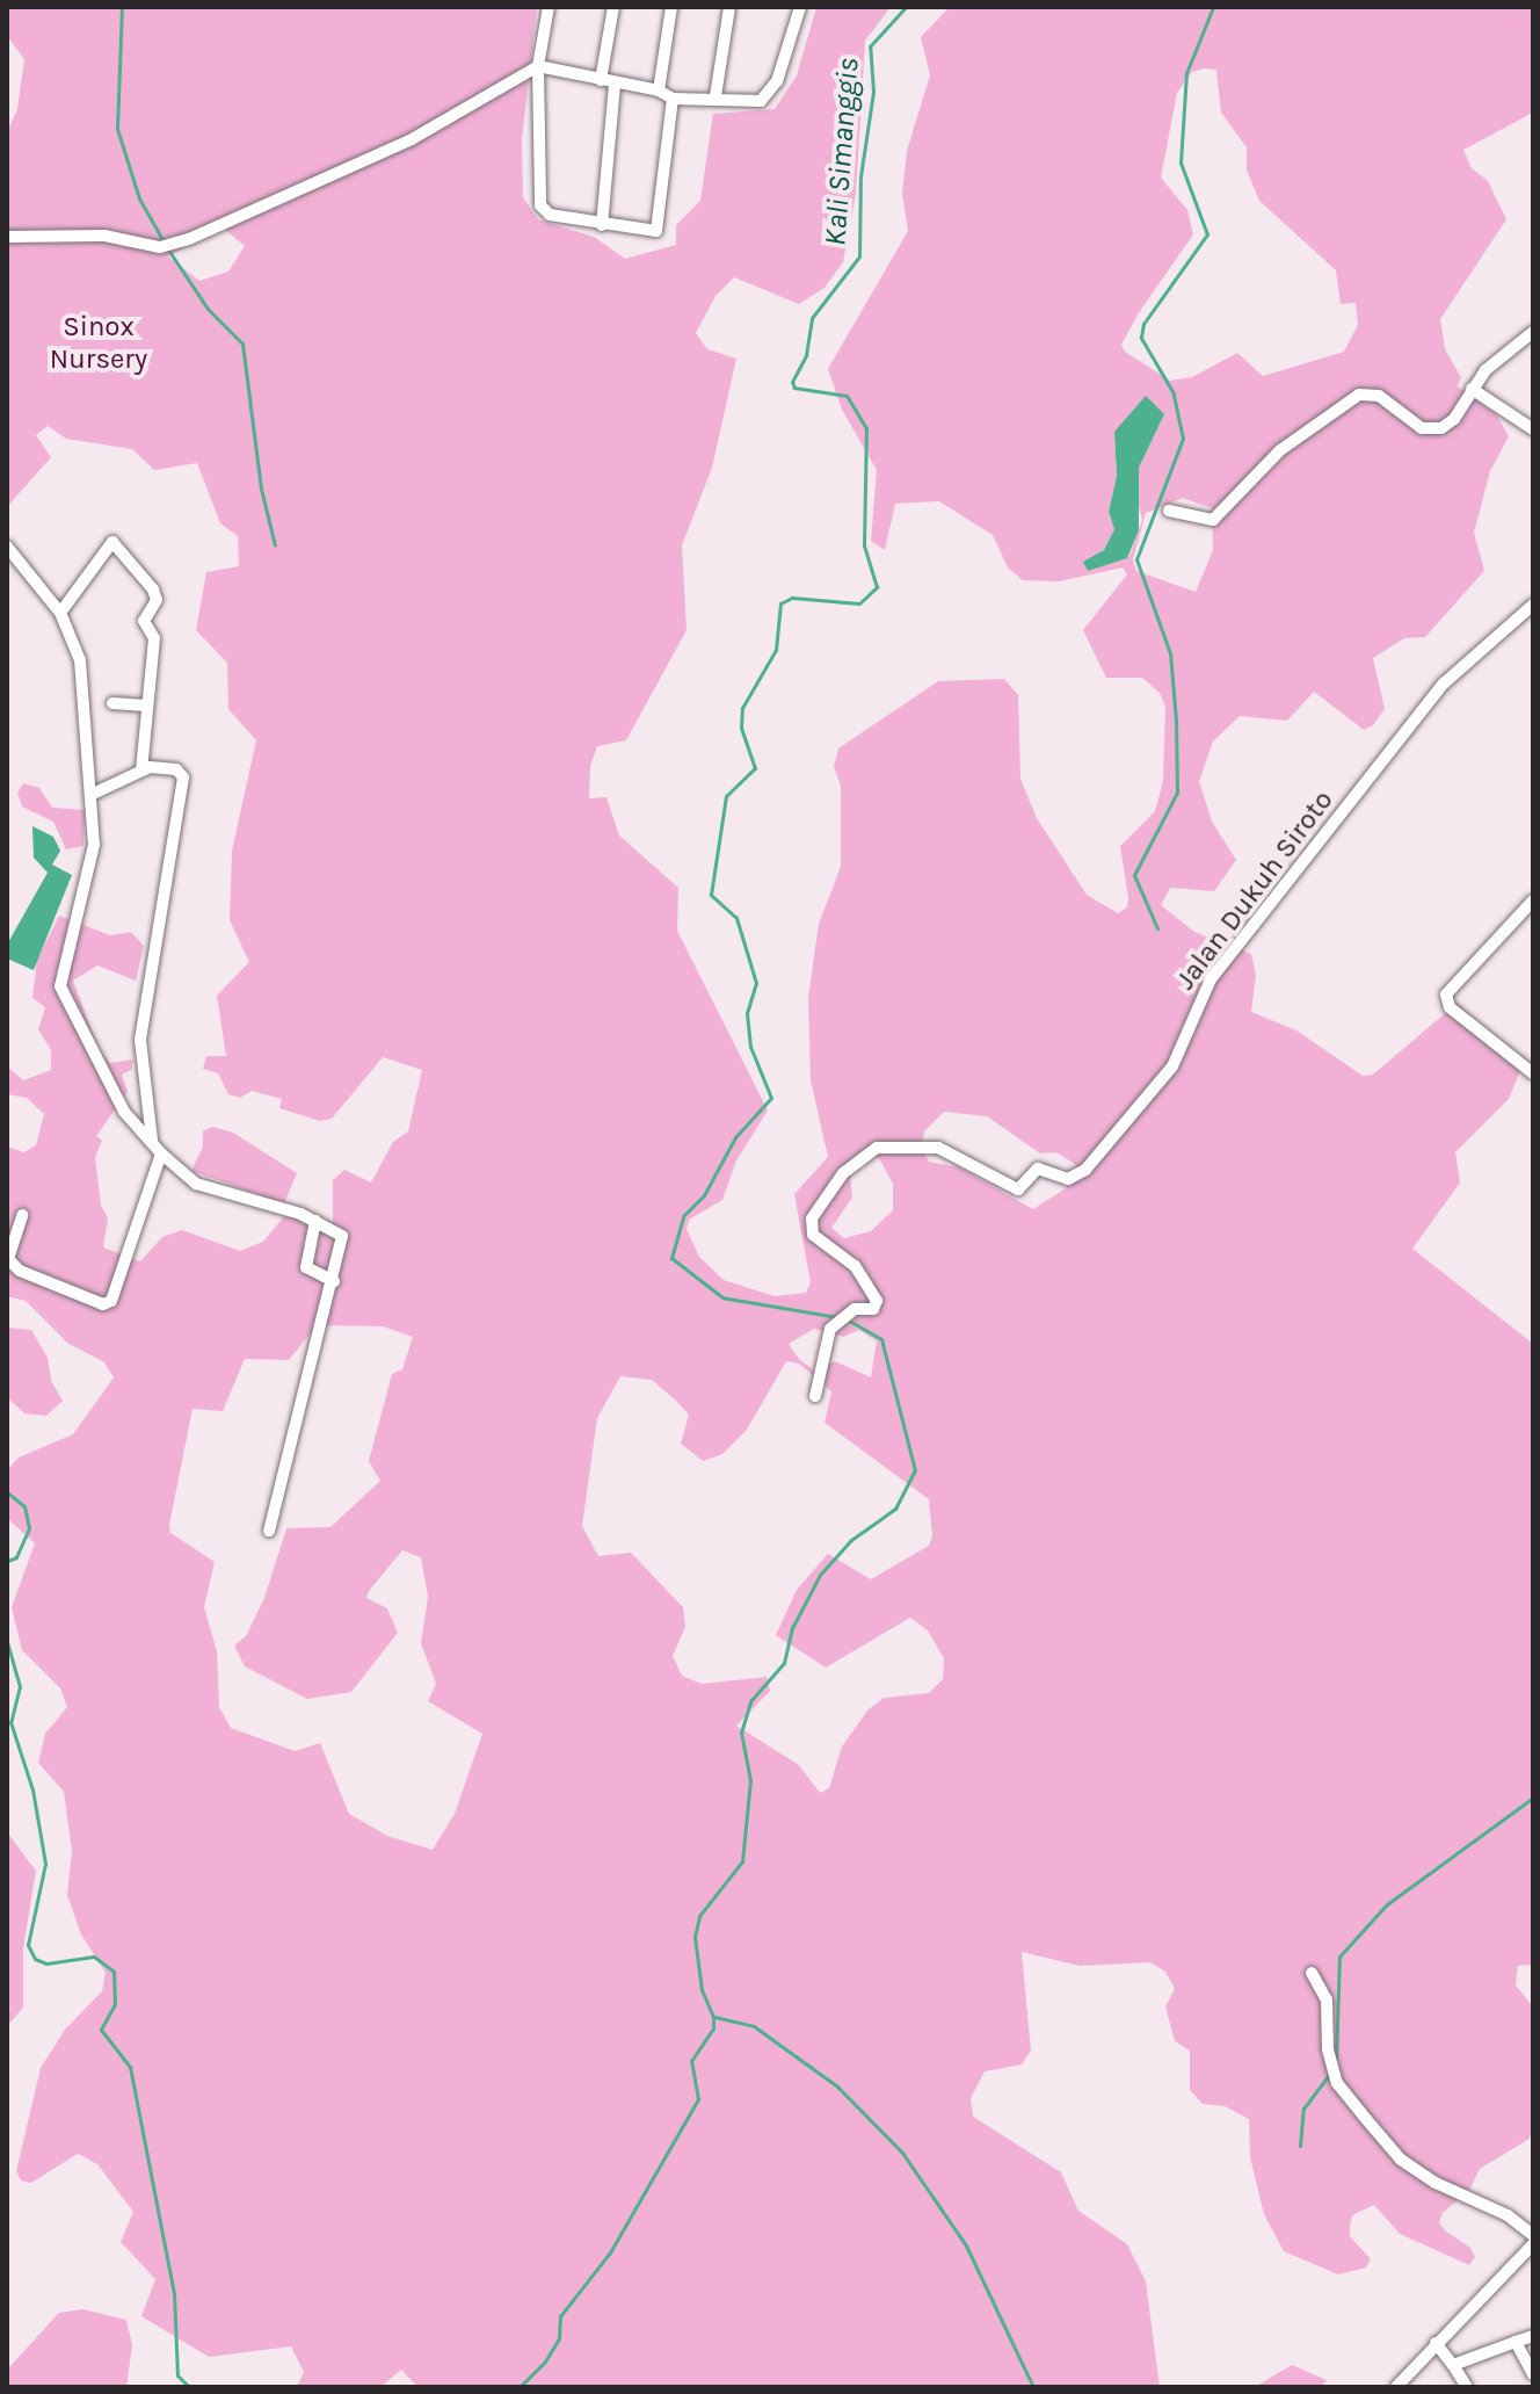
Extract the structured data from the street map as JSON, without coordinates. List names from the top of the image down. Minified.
{"streets":{"street":["Jalan Dukuh Siroto"]},"water":["Kali Simanggis"],"parks":["Sinox Nursery"]}
